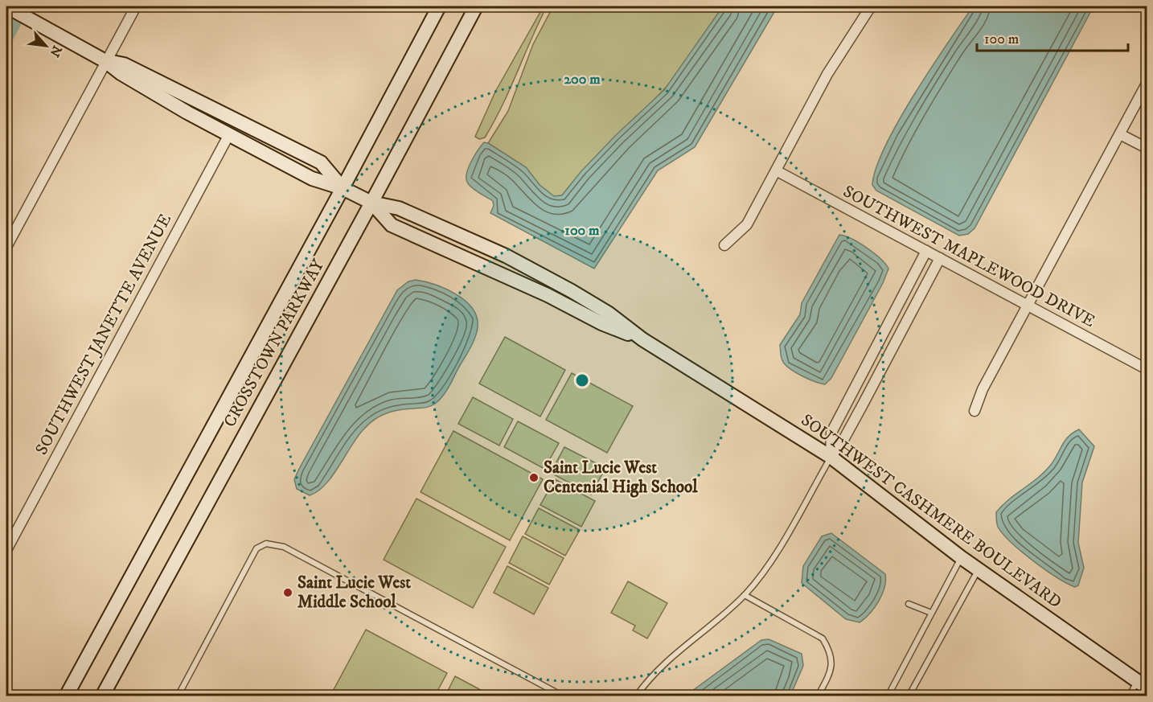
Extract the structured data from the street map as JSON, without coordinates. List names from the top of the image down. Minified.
{"streets":{"street":["SOUTHWEST MAPLEWOOD DRIVE","SOUTHWEST JANETTE AVENUE","CROSSTOWN PARKWAY","SOUTHWEST CASHMERE BOULEVARD"]},"crossings":[["SOUTHWEST JANETTE AVENUE","SOUTHWEST CASHMERE BOULEVARD"],["CROSSTOWN PARKWAY","SOUTHWEST CASHMERE BOULEVARD"]],"places":["Saint Lucie West Centenial High School","Saint Lucie West Middle School"],"scale_bar":"100 m","north":"bottom right","rings":["200 m","100 m"]}
